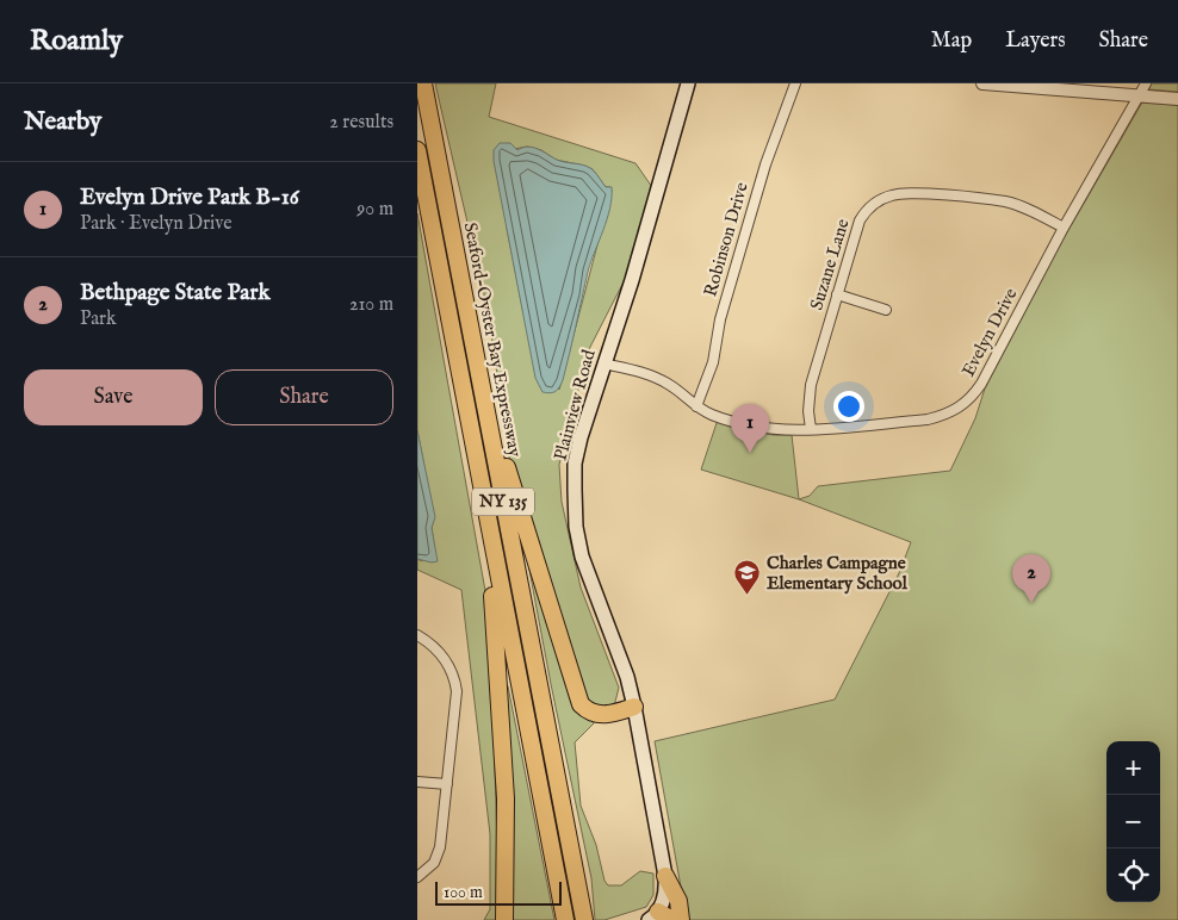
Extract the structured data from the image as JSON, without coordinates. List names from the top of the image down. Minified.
{"streets":{"highway":["Seaford-Oyster Bay Expressway","NY 135"],"main road":["Plainview Road"],"street":["Robinson Drive","Suzane Lane","Evelyn Drive"]},"crossings":[["Robinson Drive","Evelyn Drive"],["Suzane Lane","Evelyn Drive"],["Evelyn Drive","Plainview Road"]],"places":{"school or university":["Charles Campagne Elementary School"]},"scale_bar":"100 m","page":{"header":"Roamly","nav":["Map","Layers","Share"],"heading":["Nearby","2 results"],"list":[{"mark":"1","name":"Evelyn Drive Park B-16","note":"Park · Evelyn Drive","value":"90 m"},{"mark":"2","name":"Bethpage State Park","note":"Park","value":"210 m"}],"buttons":["Save","Share"],"pins":["1","2"],"map_buttons":["+","−"],"scale":"100 m"}}
